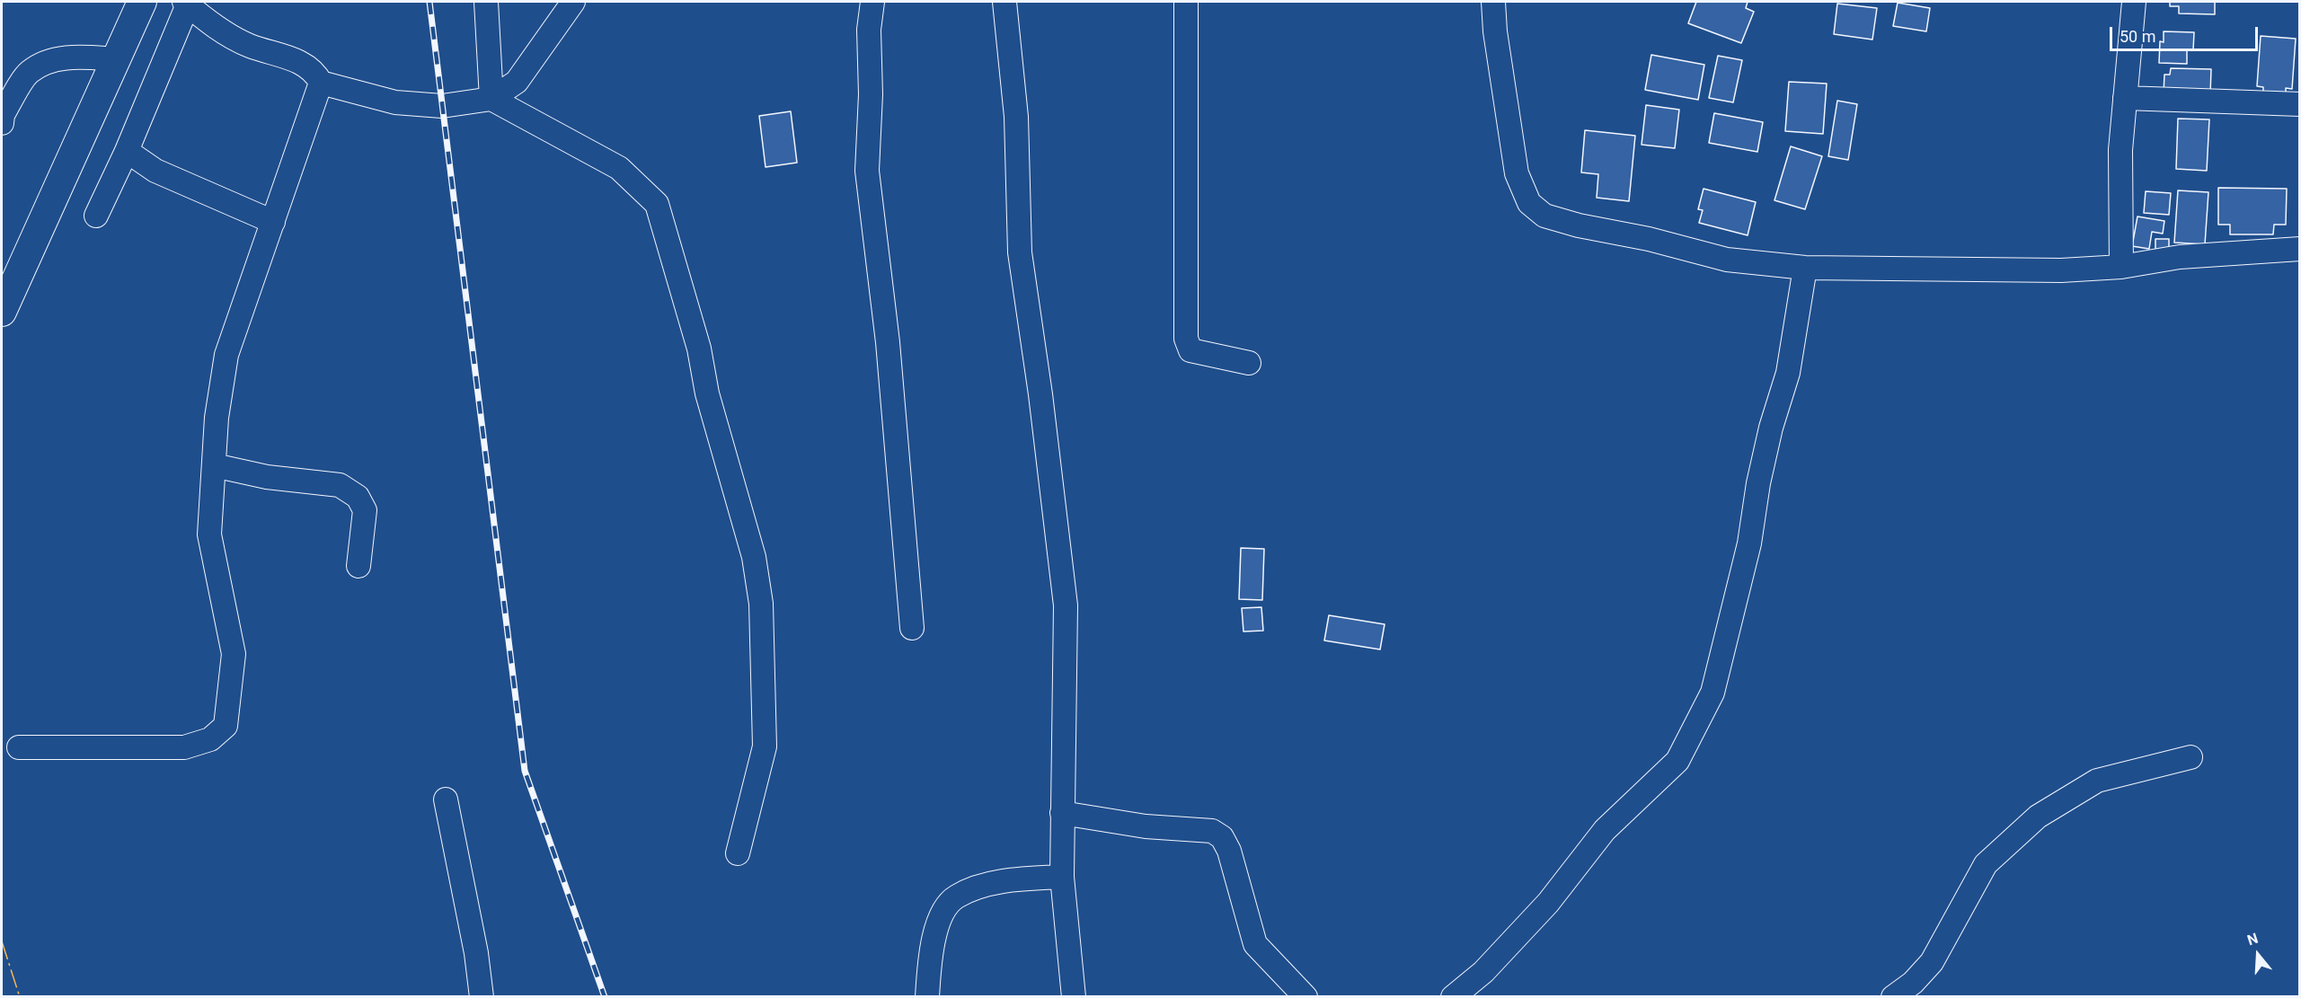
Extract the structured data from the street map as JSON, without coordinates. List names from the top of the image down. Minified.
{"scale_bar":"50 m","north":"top"}
